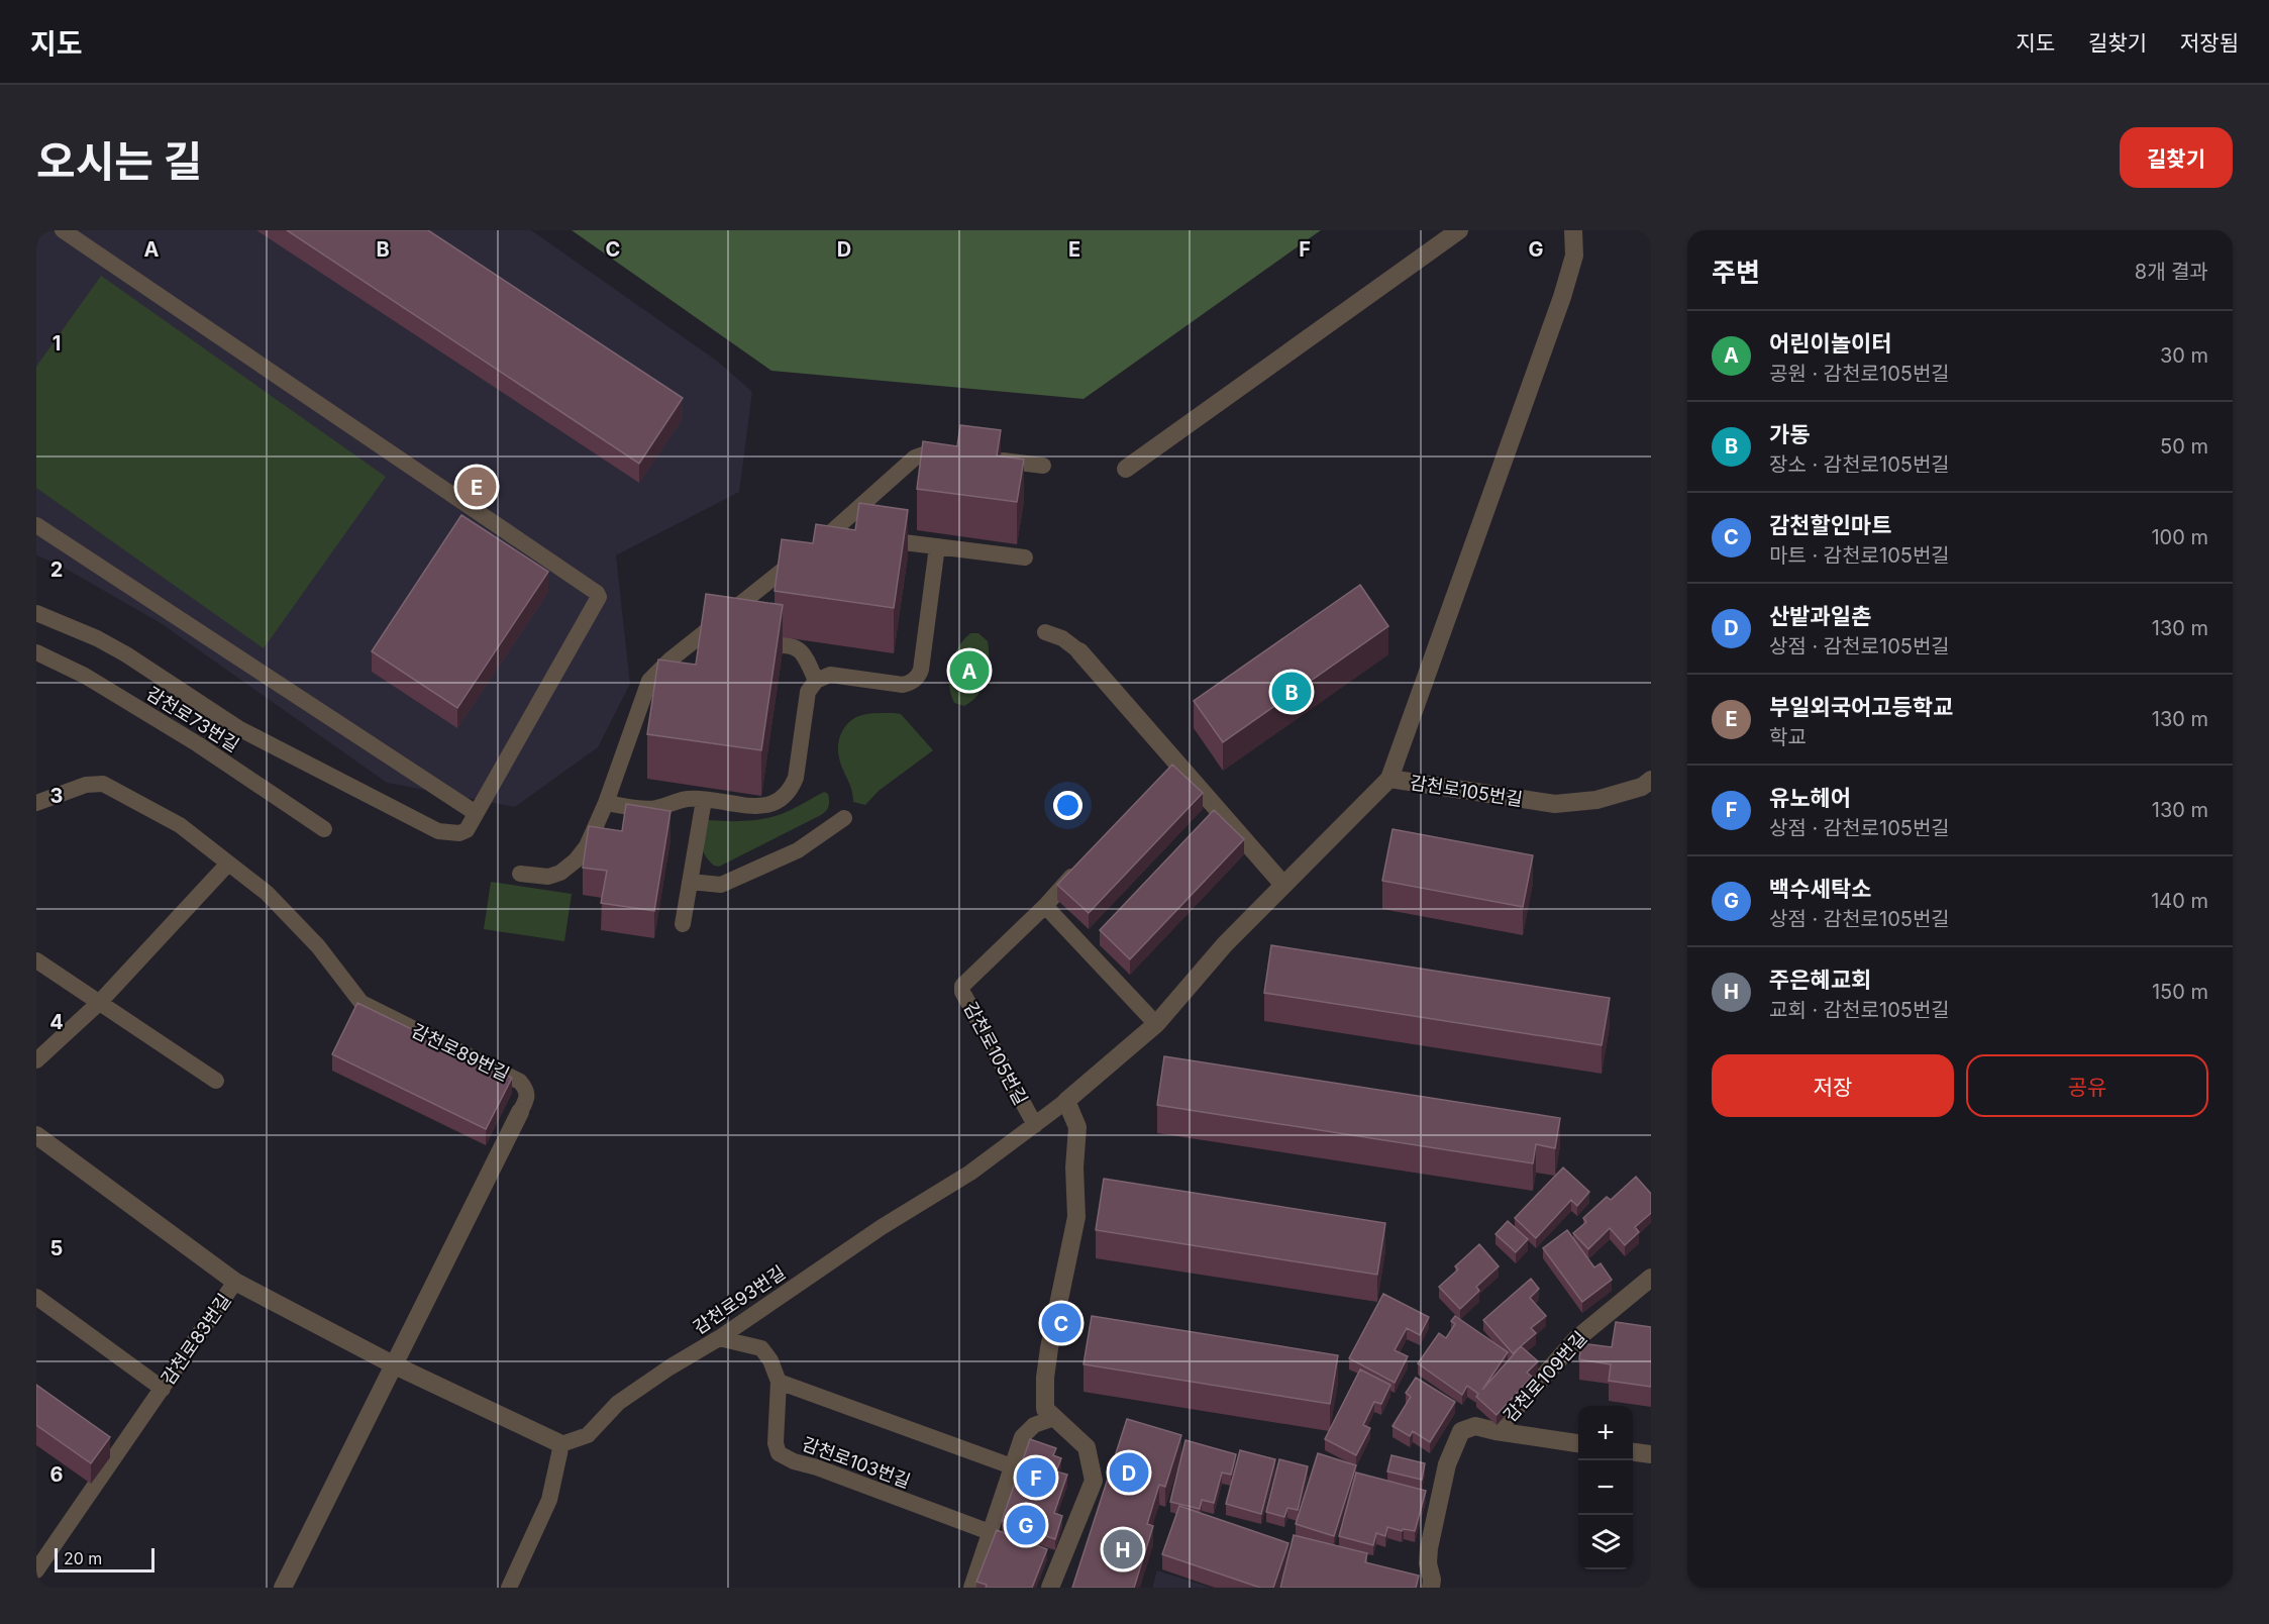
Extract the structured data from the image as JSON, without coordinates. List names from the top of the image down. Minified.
{"streets":{"street":["감천로105번길","감천로89번길","감천로83번길","감천로109번길"],"lane":["감천로73번길","감천로93번길","감천로103번길"]},"crossings":[["감천로105번길","감천로93번길"],["감천로93번길","감천로103번길"]],"scale_bar":"20 m","page":{"header":"지도","nav":["지도","길찾기","저장됨"],"title":"오시는 길","buttons":["길찾기",["저장","공유"]],"heading":["주변","8개 결과"],"list":[{"mark":"A","name":"어린이놀이터","note":"공원 · 감천로105번길","value":"30 m"},{"mark":"B","name":"가동","note":"장소 · 감천로105번길","value":"50 m"},{"mark":"C","name":"감천할인마트","note":"마트 · 감천로105번길","value":"100 m"},{"mark":"D","name":"산밭과일촌","note":"상점 · 감천로105번길","value":"130 m"},{"mark":"E","name":"부일외국어고등학교","note":"학교","value":"130 m"},{"mark":"F","name":"유노헤어","note":"상점 · 감천로105번길","value":"130 m"},{"mark":"G","name":"백수세탁소","note":"상점 · 감천로105번길","value":"140 m"},{"mark":"H","name":"주은혜교회","note":"교회 · 감천로105번길","value":"150 m"}],"pins":["E","A","B","C","D","F","G","H"],"map_buttons":["+","−"],"scale":"20 m"},"grid":{"columns":["A","B","C","D","E","F","G"],"rows":["1","2","3","4","5","6"]}}
